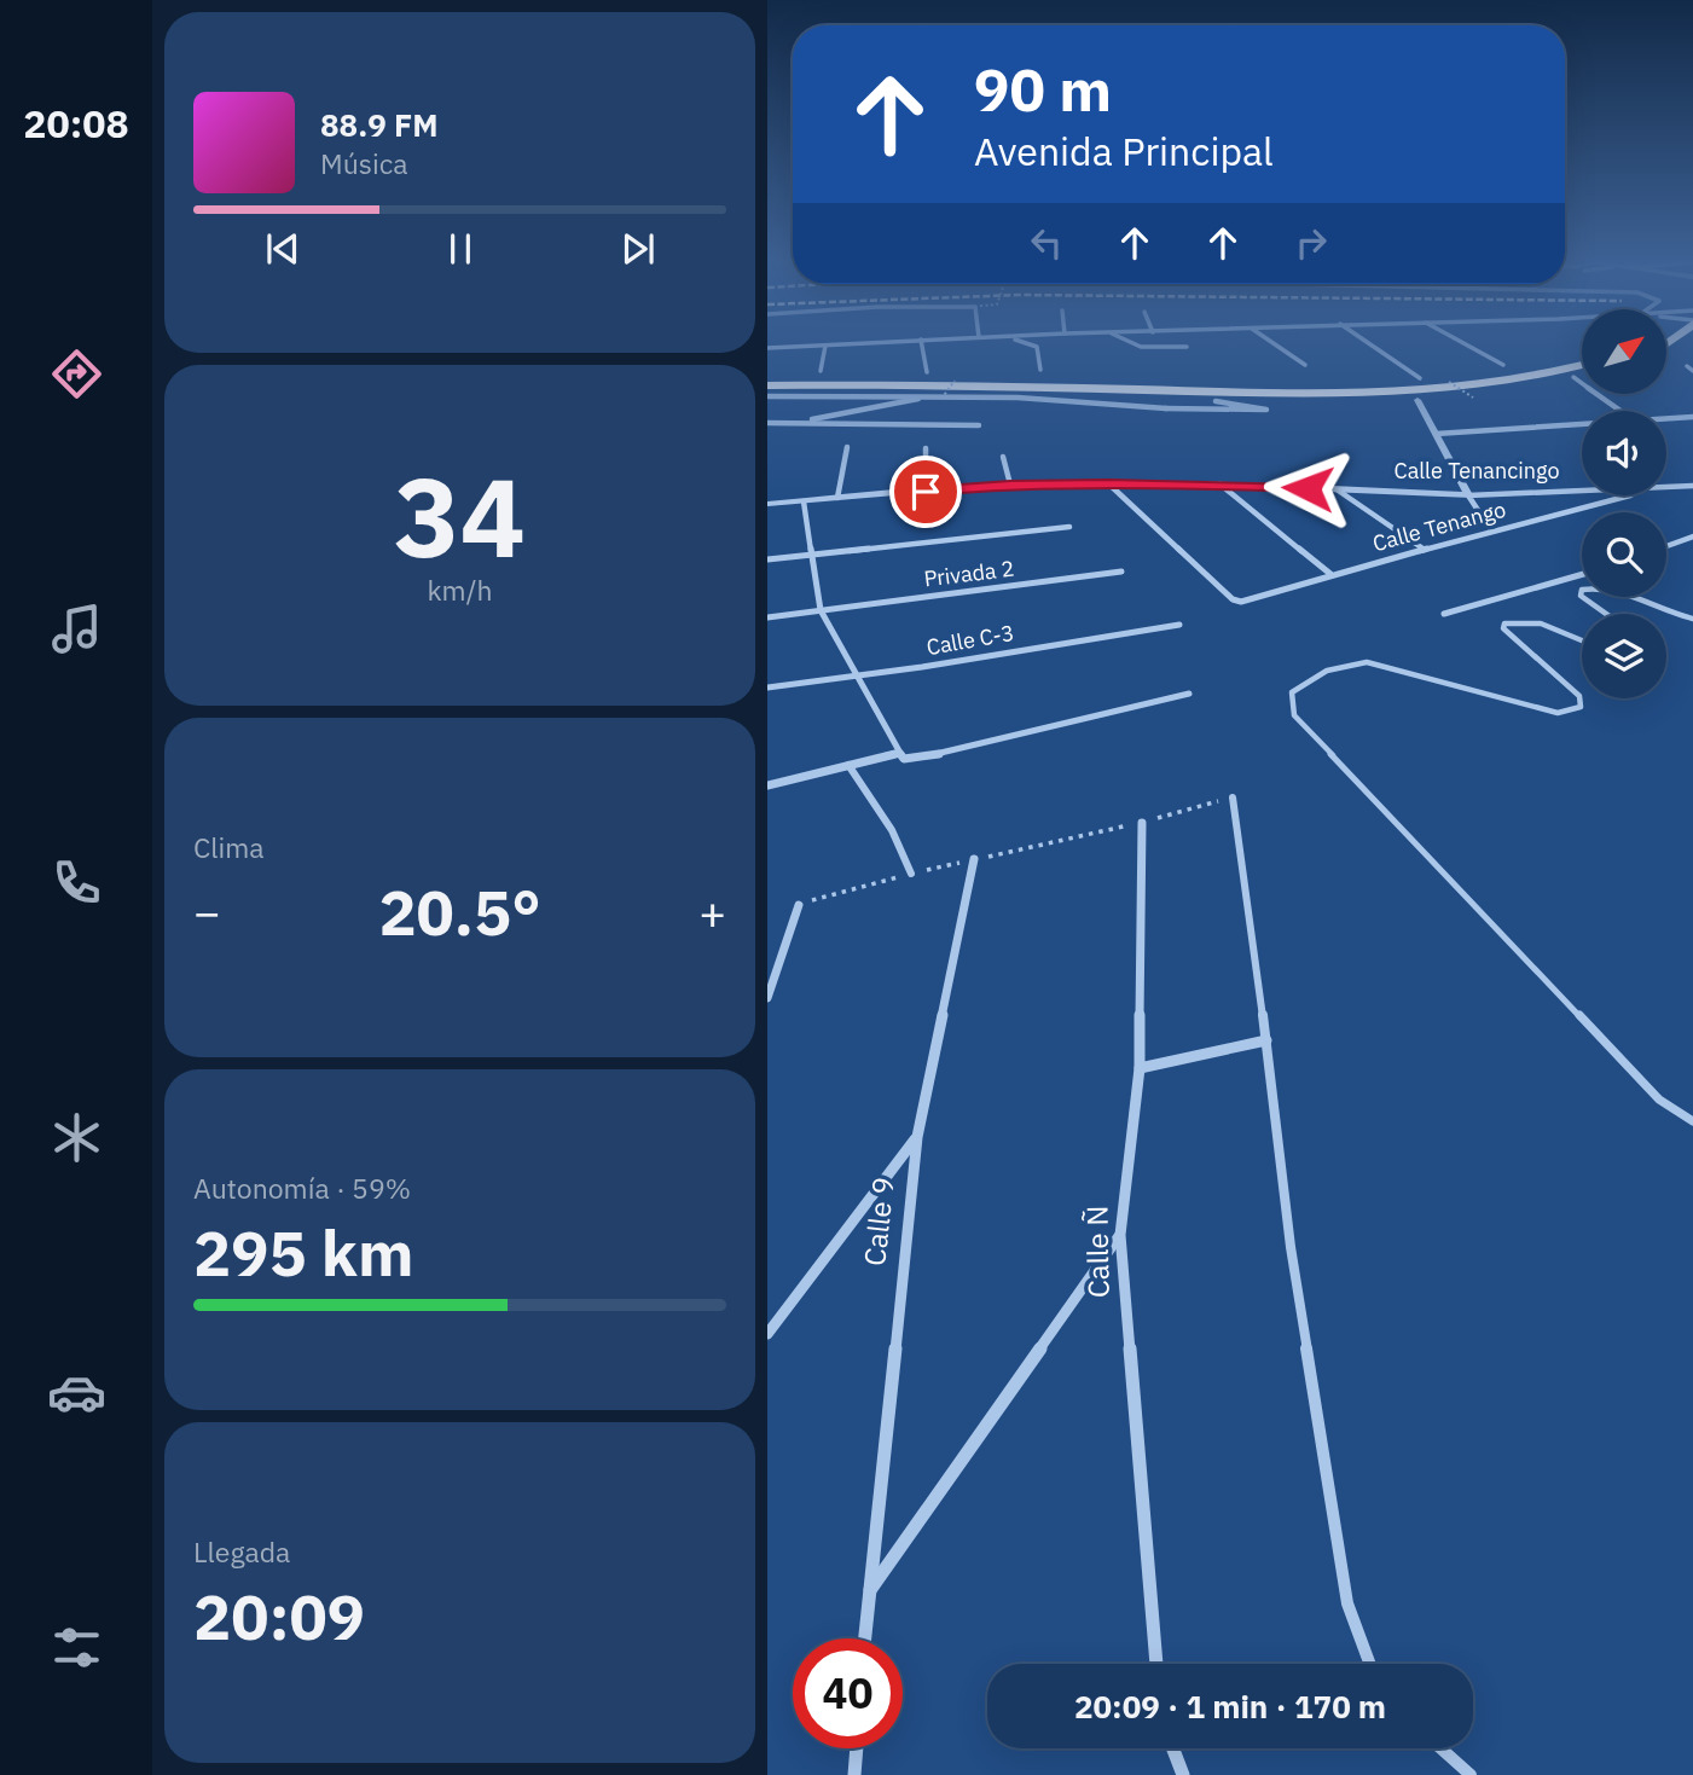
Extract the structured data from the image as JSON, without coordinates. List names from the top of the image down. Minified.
{"streets":{"street":["Calle Tenancingo","Calle Tenango","Privada 2","Calle C-3","Calle 9","Calle Ñ"]},"crossings":[["Calle Tenancingo","Calle Tenango"]],"north":"top right","page":{"tabs":"20:08","turn":["90 m","Avenida Principal"],"song":["88.9 FM","Música"],"tile":[["34","km/h"],"Clima",["Autonomía · 59%","295 km"],["Llegada","20:09"]],"heat":["−","20.5°","+"],"limit":"40","trip":"20:09 · 1 min · 170 m"}}
